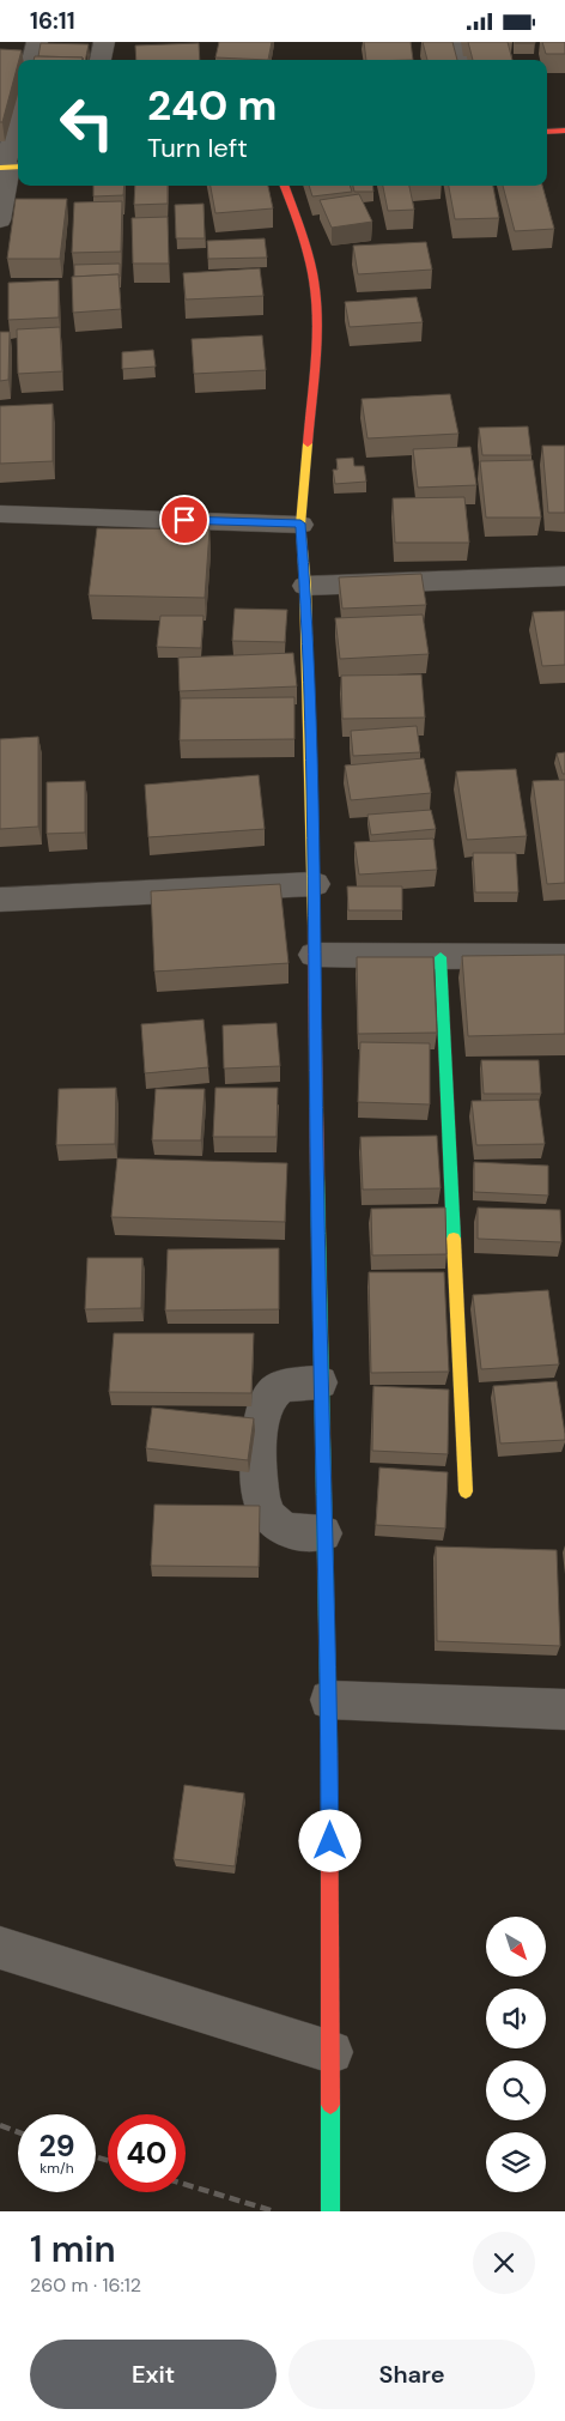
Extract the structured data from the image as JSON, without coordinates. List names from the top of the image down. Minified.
{"north":"bottom right","page":{"status":"16:11","turn":["240 m","Turn left"],"speed":"29 km/h","limit":"40","heading":["1 min","260 m · 16:12"],"buttons":["Exit","Share"]}}
